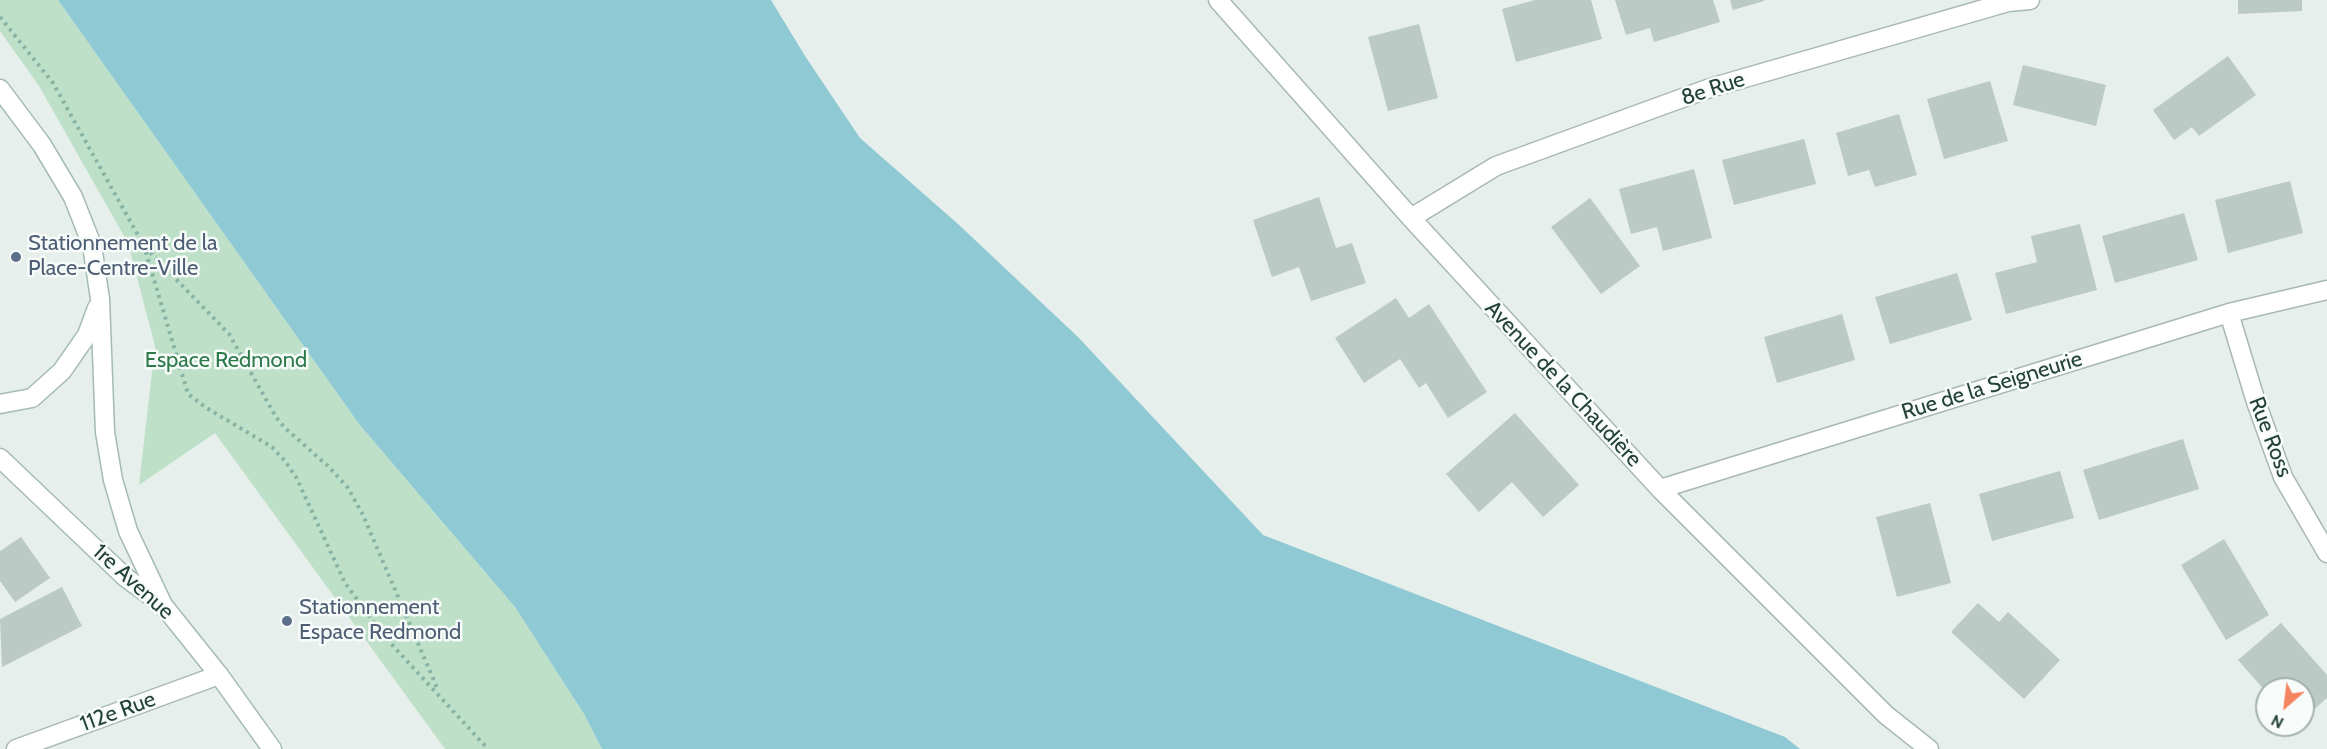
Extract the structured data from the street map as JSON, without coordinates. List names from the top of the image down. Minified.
{"streets":{"street":["8e Rue","Avenue de la Chaudière","Rue de la Seigneurie","Rue Ross","1re Avenue","112e Rue"]},"crossings":[["8e Rue","Avenue de la Chaudière"],["Avenue de la Chaudière","Rue de la Seigneurie"],["Rue de la Seigneurie","Rue Ross"],["1re Avenue","112e Rue"]],"parks":["Espace Redmond"],"places":["Stationnement de la Place-Centre-Ville","Stationnement Espace Redmond"],"north":"bottom left"}
